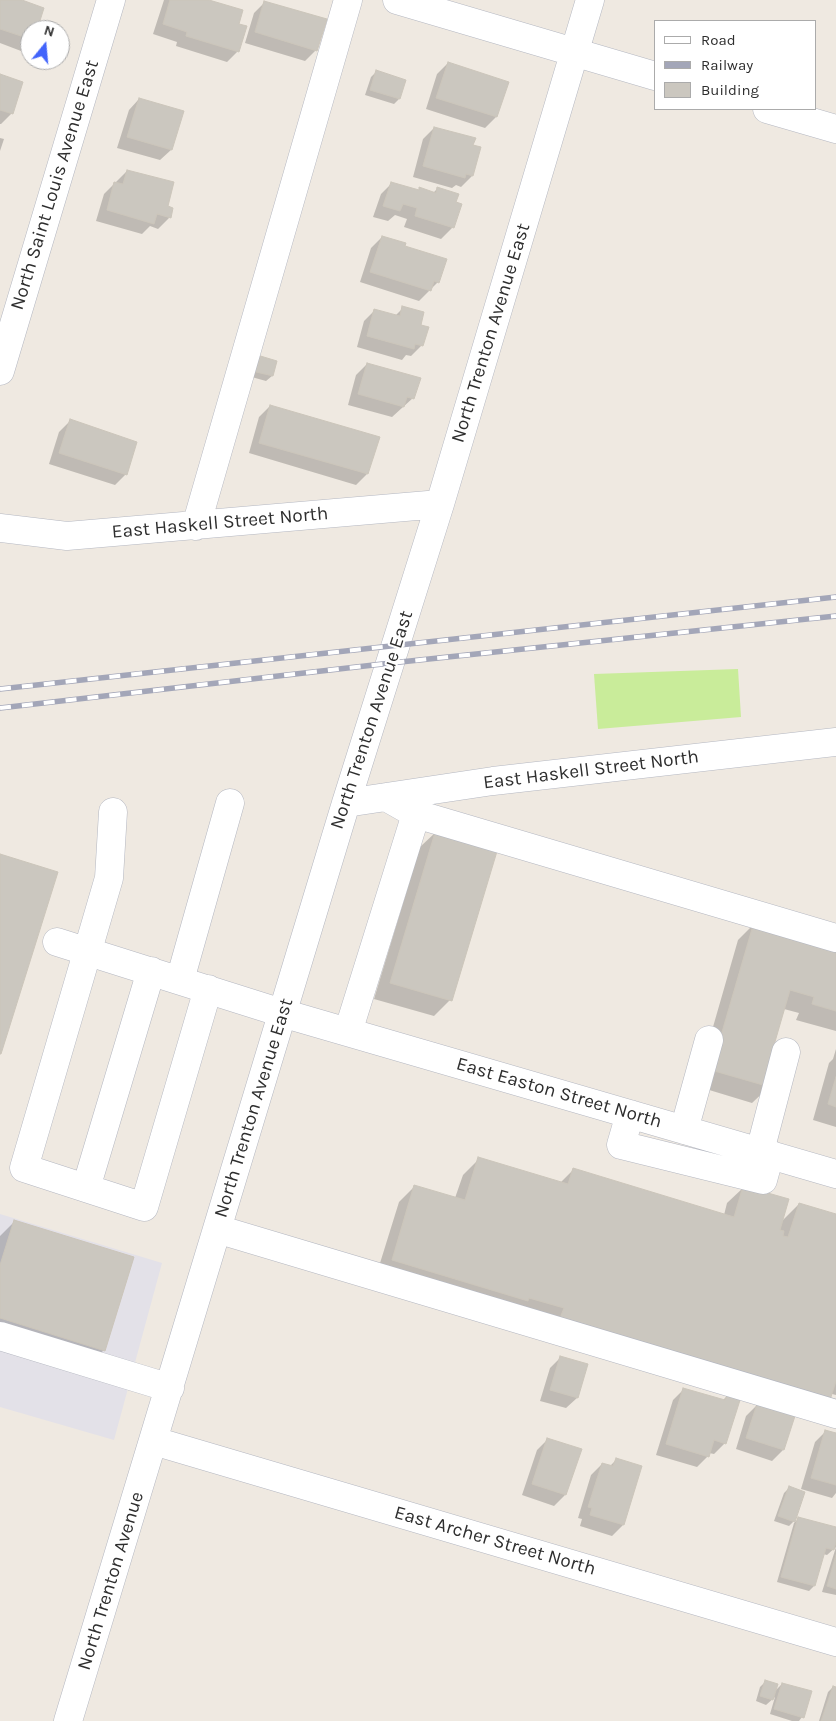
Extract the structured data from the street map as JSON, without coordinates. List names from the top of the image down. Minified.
{"streets":{"street":["North Saint Louis Avenue East","North Trenton Avenue East","East Haskell Street North","East Easton Street North","East Archer Street North","North Trenton Avenue"]},"crossings":[["North Trenton Avenue East","East Haskell Street North"],["North Trenton Avenue East","East Easton Street North"],["North Trenton Avenue East","East Archer Street North"],["North Trenton Avenue East","North Trenton Avenue"],["East Archer Street North","North Trenton Avenue"]],"legend":["Road","Railway","Building"],"north":"top"}
